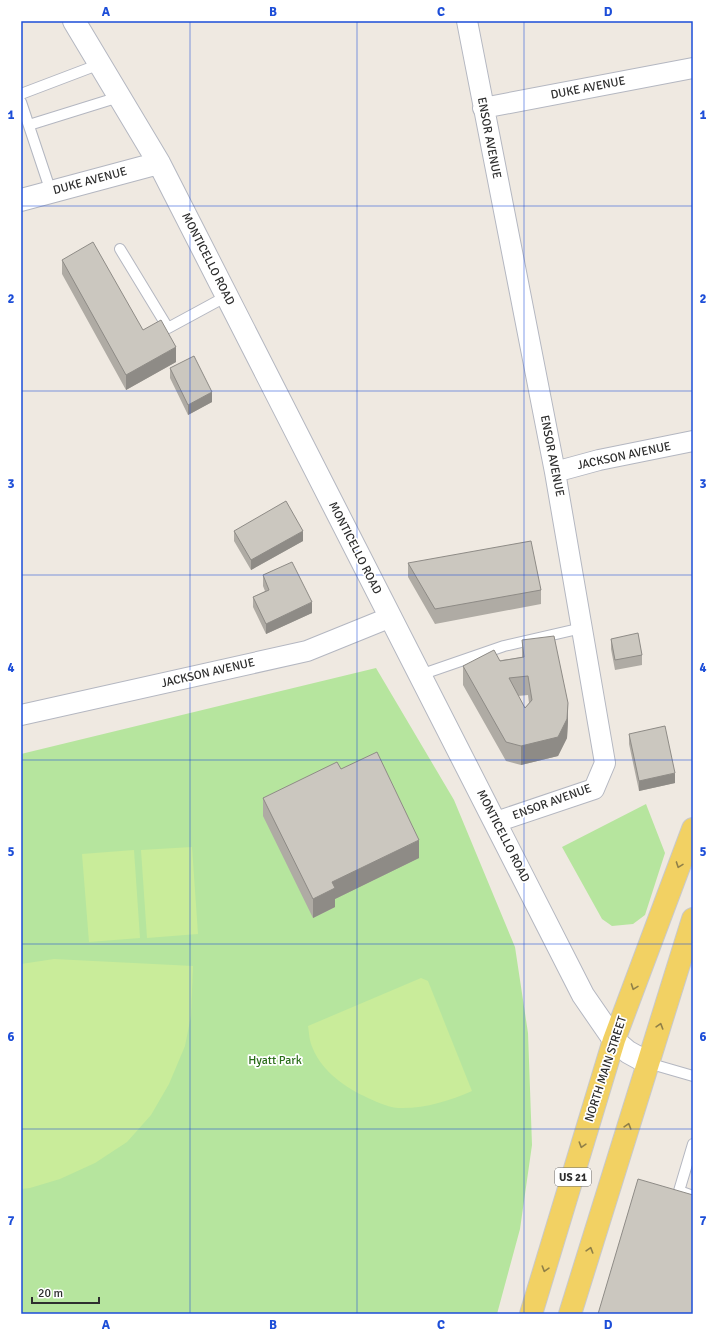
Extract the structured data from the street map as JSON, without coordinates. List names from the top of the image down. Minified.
{"streets":{"main road":["DUKE AVENUE","MONTICELLO ROAD","NORTH MAIN STREET","US 21"],"street":["ENSOR AVENUE","JACKSON AVENUE"]},"crossings":[["DUKE AVENUE","ENSOR AVENUE"],["DUKE AVENUE","MONTICELLO ROAD"],["ENSOR AVENUE","MONTICELLO ROAD"],["ENSOR AVENUE","JACKSON AVENUE"],["MONTICELLO ROAD","JACKSON AVENUE"],["MONTICELLO ROAD","NORTH MAIN STREET"],["MONTICELLO ROAD","US 21"]],"parks":["Hyatt Park"],"scale_bar":"20 m","grid":{"columns":["A","B","C","D"],"rows":["1","2","3","4","5","6","7"]}}
